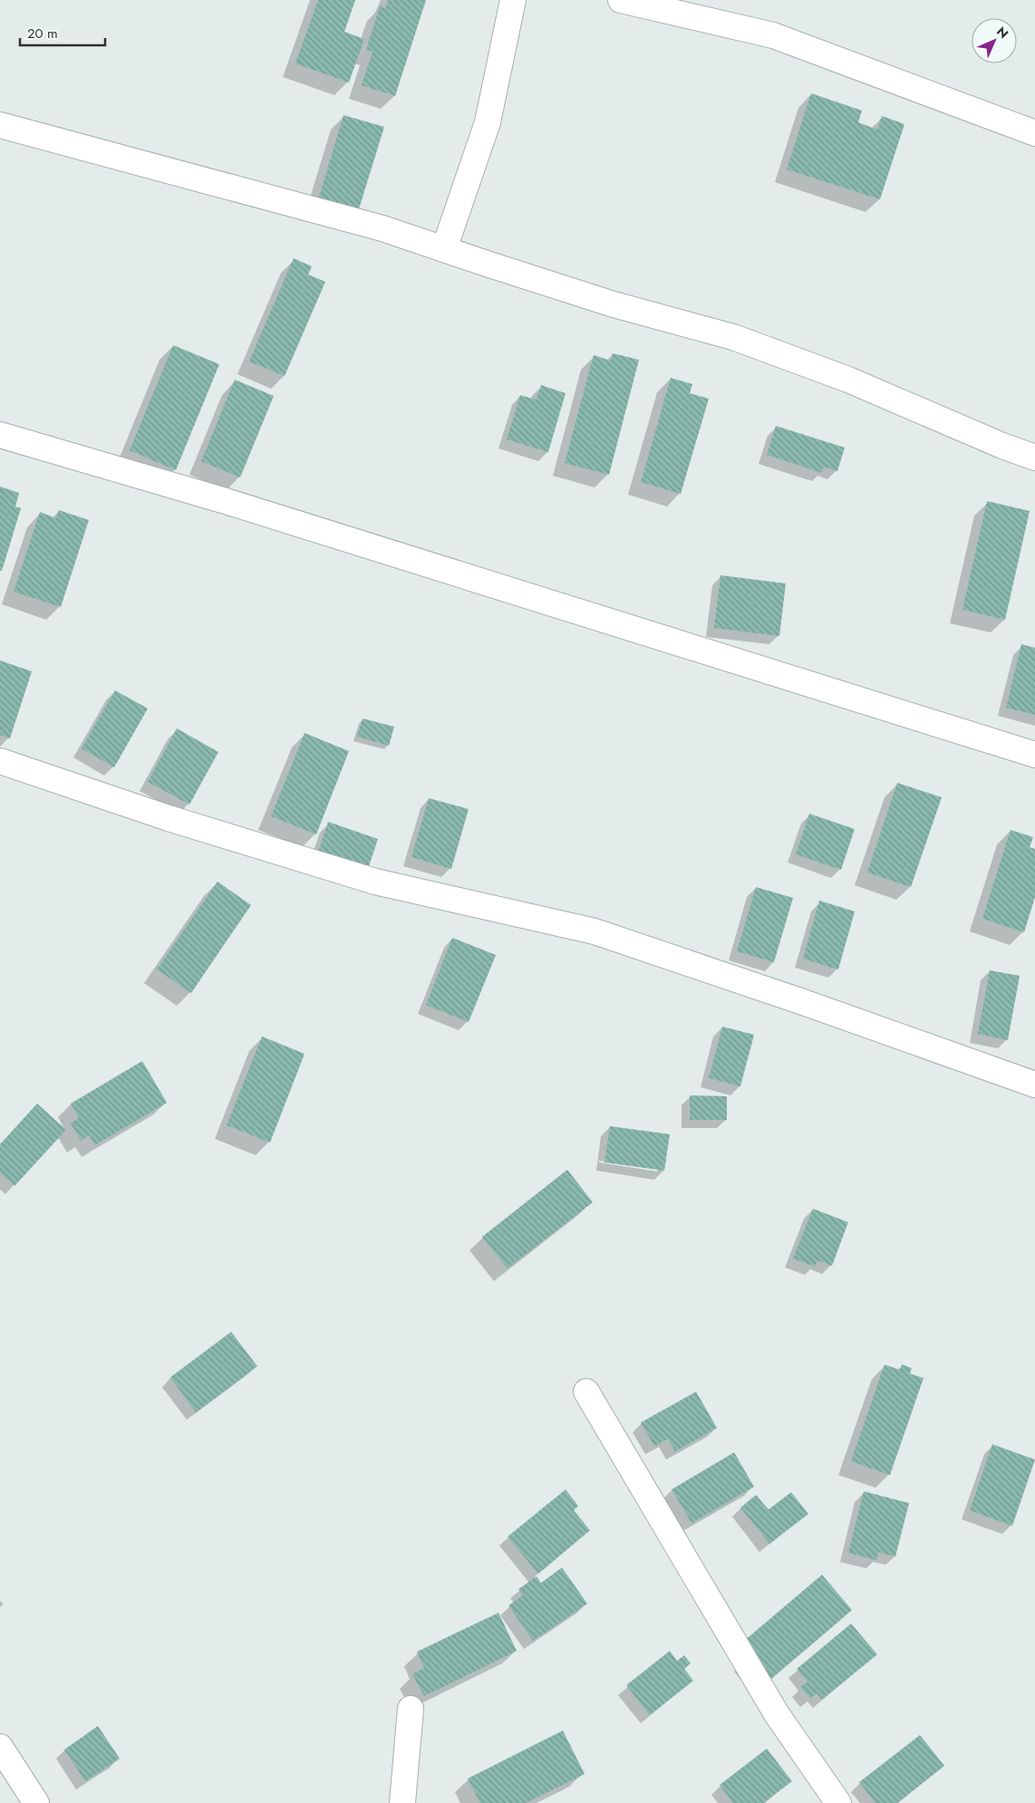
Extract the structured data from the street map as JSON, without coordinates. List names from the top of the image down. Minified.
{"scale_bar":"20 m","north":"top right"}
